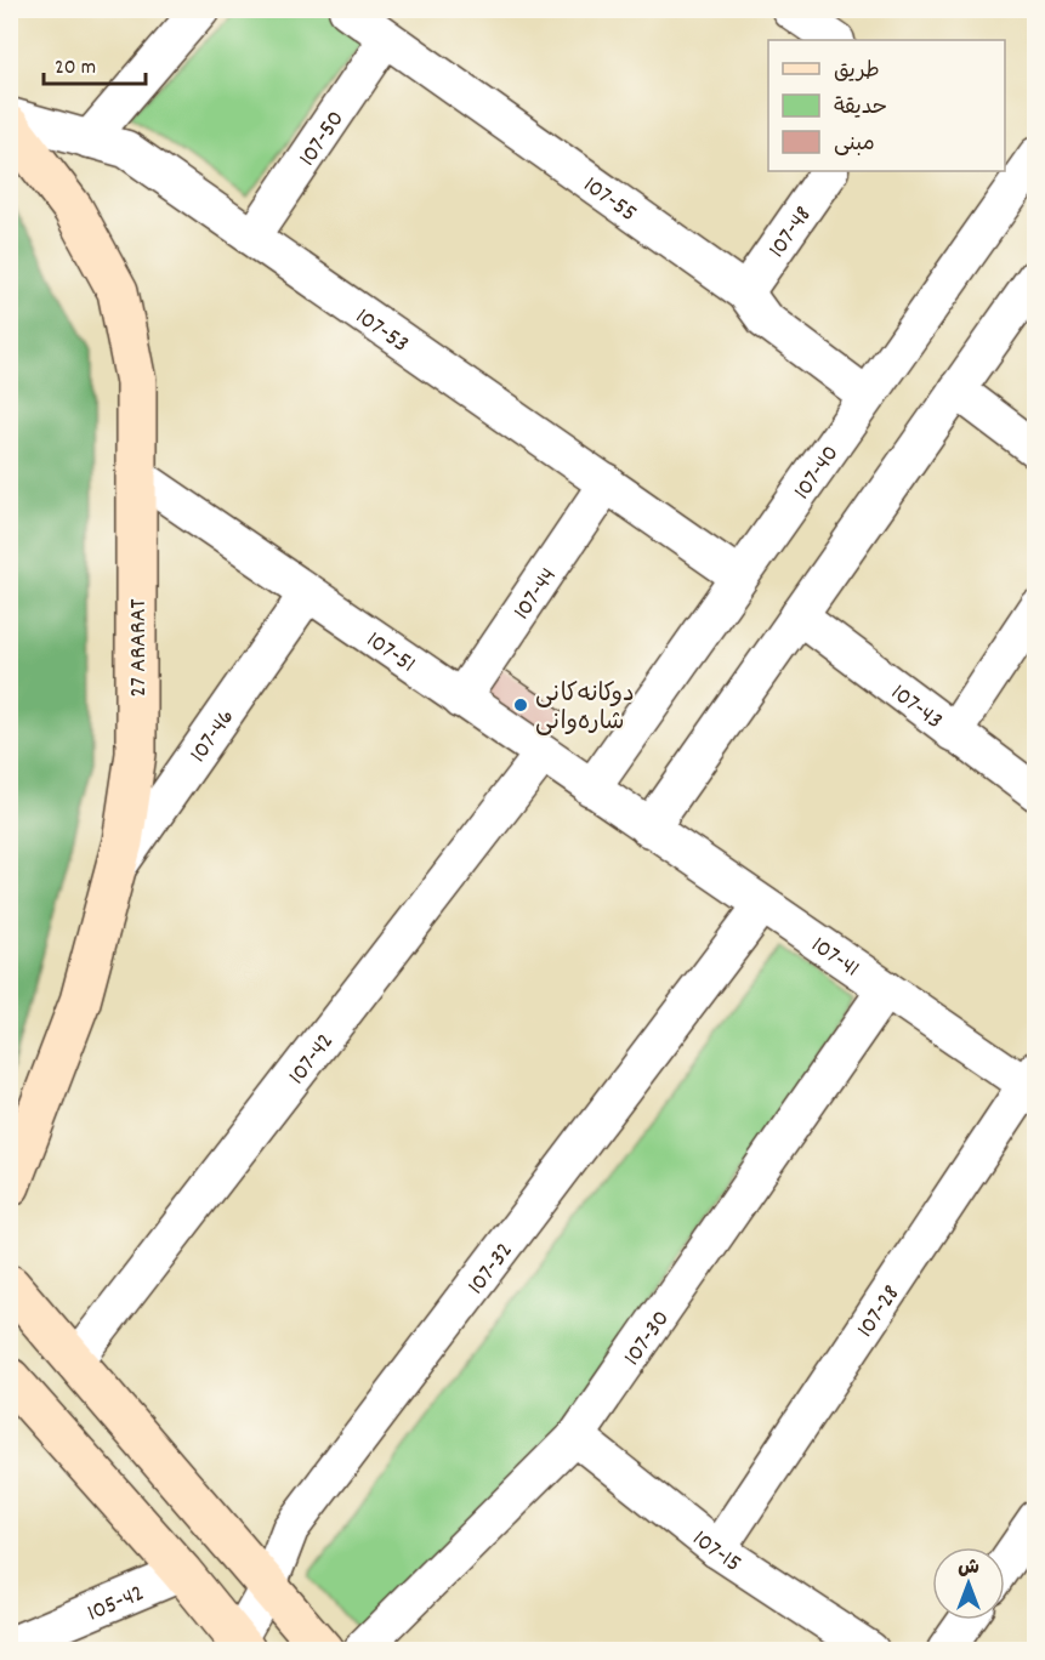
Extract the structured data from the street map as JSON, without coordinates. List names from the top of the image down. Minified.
{"streets":{"street":["107-50","107-55","107-48","107-53","107-40","107-44","27 ARARAT","107-51","107-43","107-46","107-41","107-42","107-32","107-28","107-30","107-15","105-42"]},"crossings":[["107-50","107-55"],["107-50","107-53"],["107-55","107-48"],["107-55","107-40"],["107-53","107-40"],["107-53","107-44"],["107-40","107-51"],["107-44","107-51"],["27 ARARAT","107-51"],["27 ARARAT","107-46"],["107-51","107-46"],["107-51","107-41"],["107-51","107-42"],["107-41","107-32"],["107-41","107-28"],["107-41","107-30"],["107-28","107-15"],["107-30","107-15"]],"places":["دوکانەکانی شارەوانی"],"legend":["طريق","حديقة","مبنى"],"scale_bar":"20 m","north":"top"}
